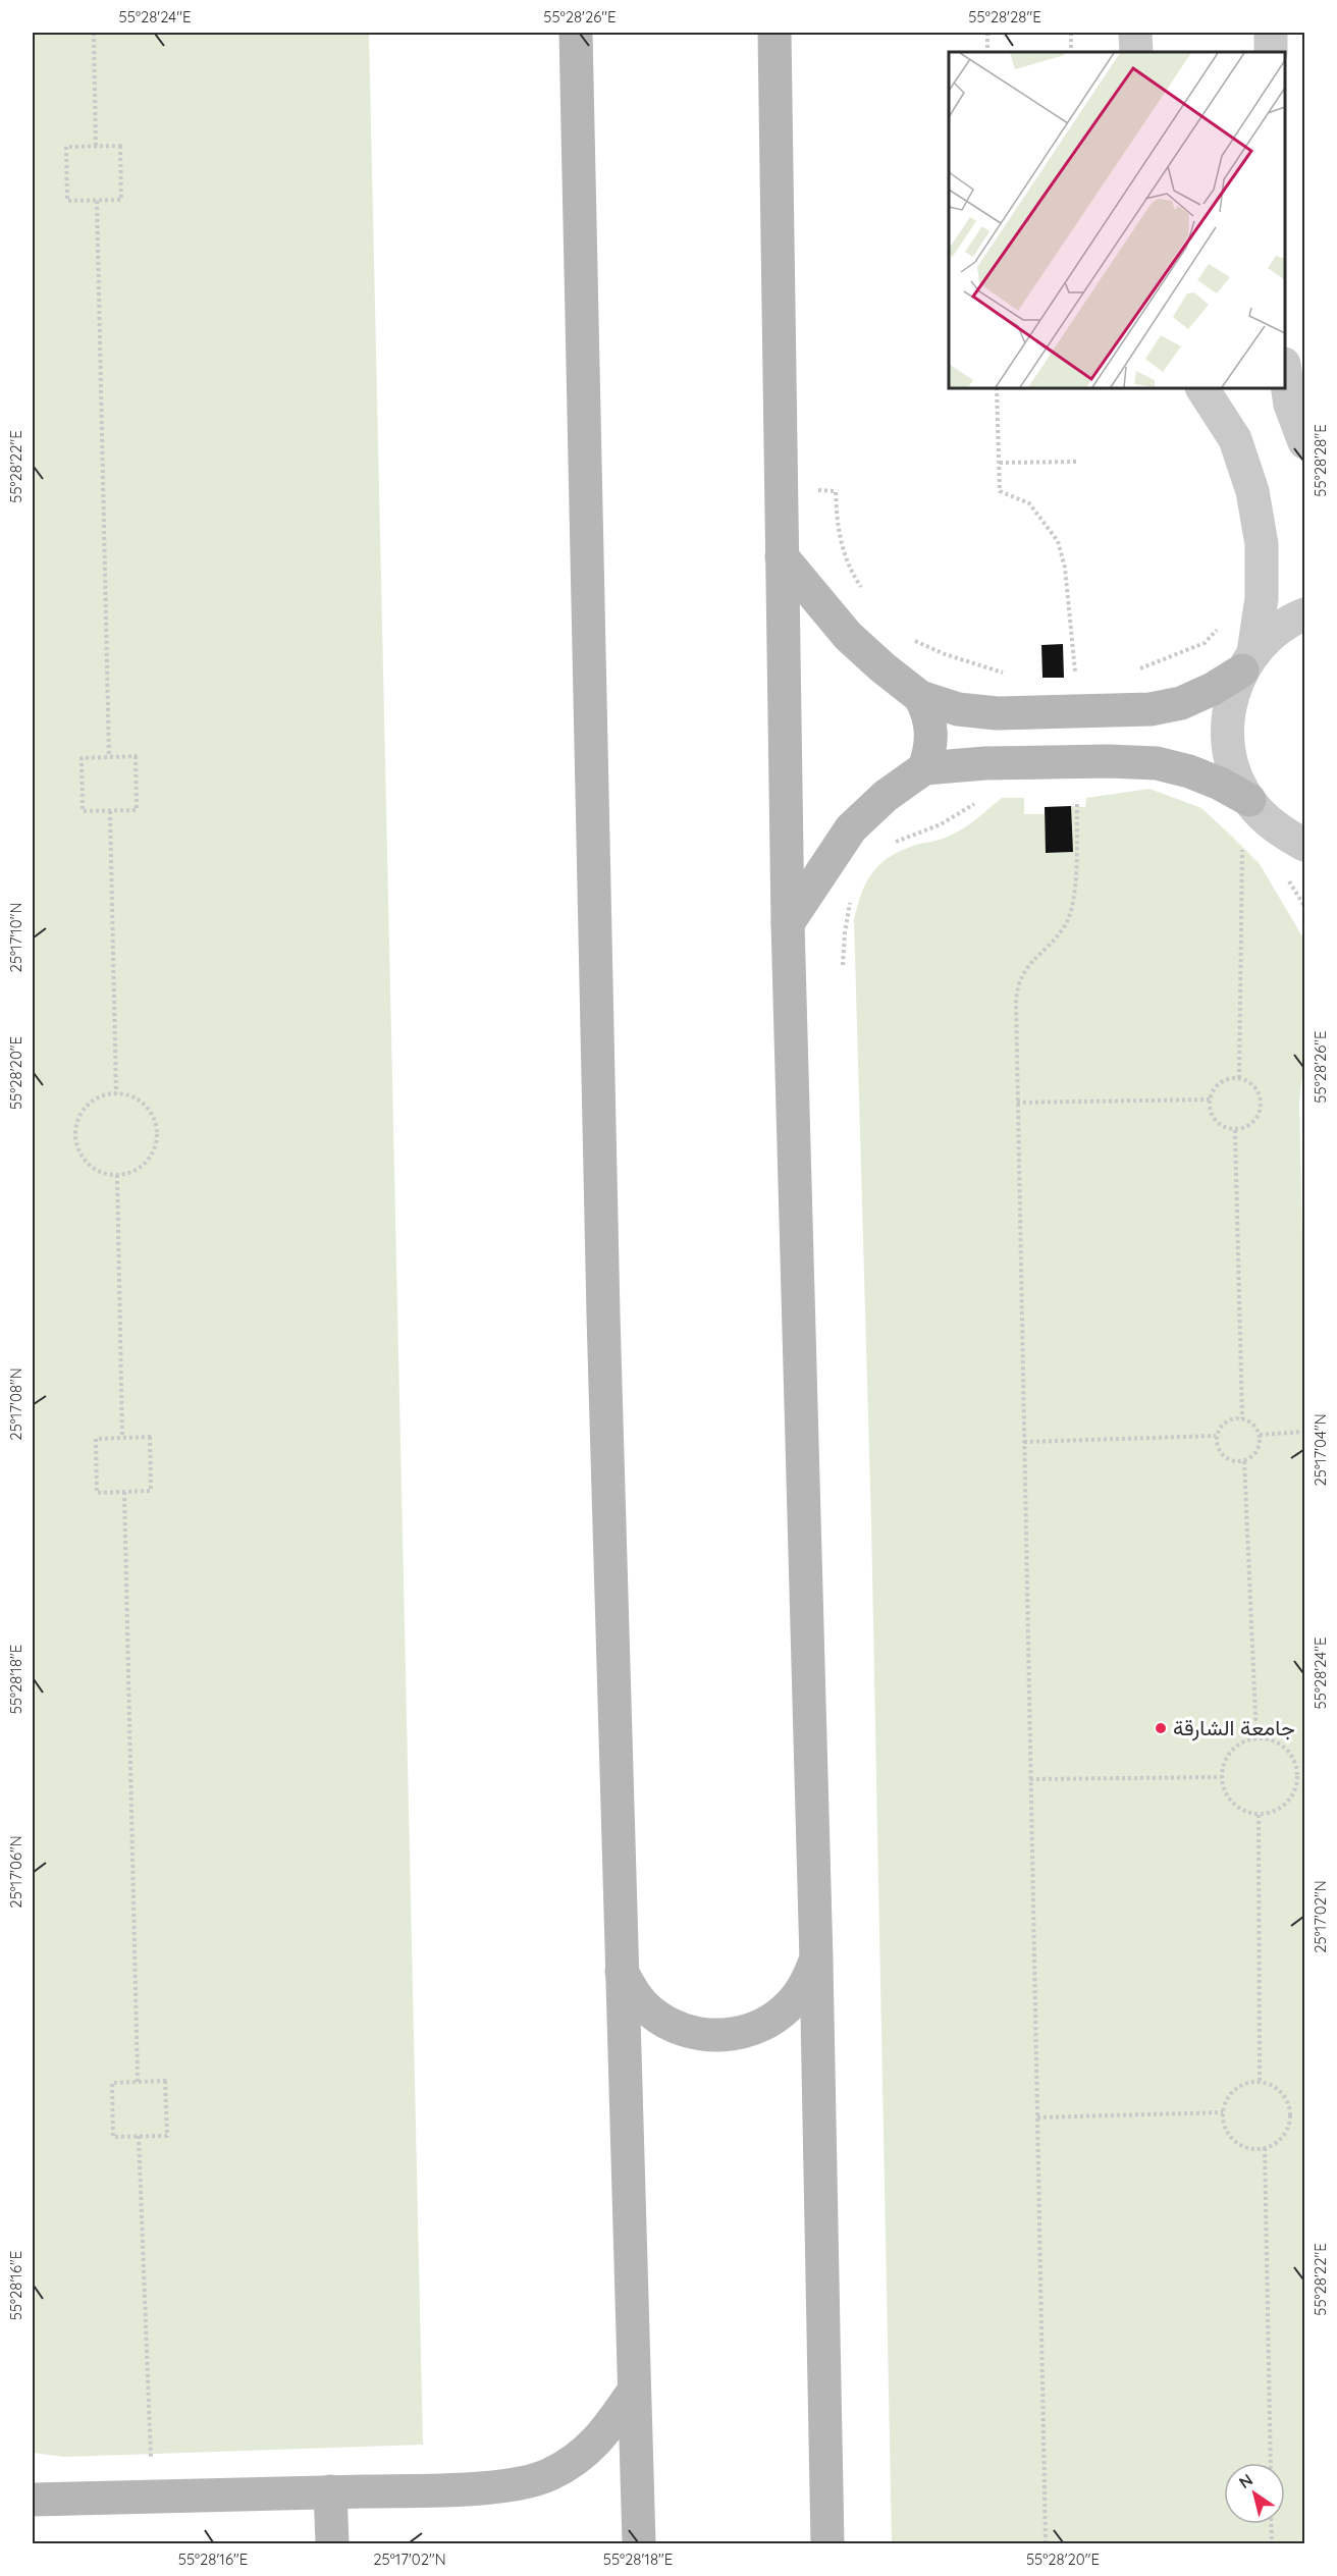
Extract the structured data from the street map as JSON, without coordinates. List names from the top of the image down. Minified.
{"places":["جامعة الشارقة"],"north":"top left","coordinates":["55°28'24\"E","55°28'26\"E","55°28'28\"E","55°28'22\"E","25°17'10\"N","55°28'20\"E","25°17'08\"N","25°17'04\"N","55°28'18\"E","25°17'06\"N","25°17'02\"N","55°28'16\"E"]}
